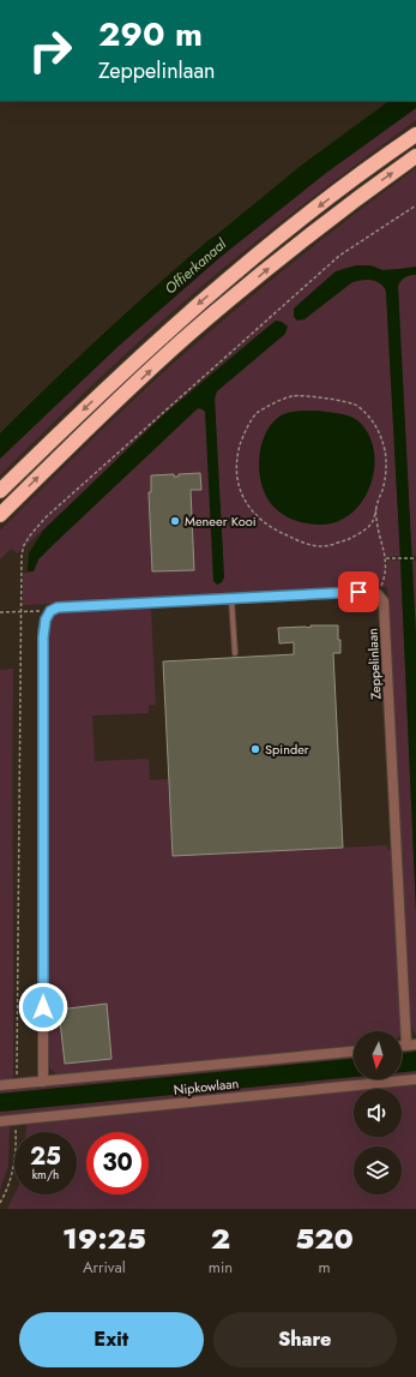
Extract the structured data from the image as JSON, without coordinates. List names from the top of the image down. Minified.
{"streets":{"street":["Zeppelinlaan","Nipkowlaan"]},"water":["Offierkanaal"],"places":["Meneer Kooi","Spinder"],"north":"bottom","page":{"turn":["290 m","Zeppelinlaan"],"speed":"25 km/h","limit":"30","eta":["19:25","Arrival","2","min","520","m"],"buttons":["Exit","Share"]}}
